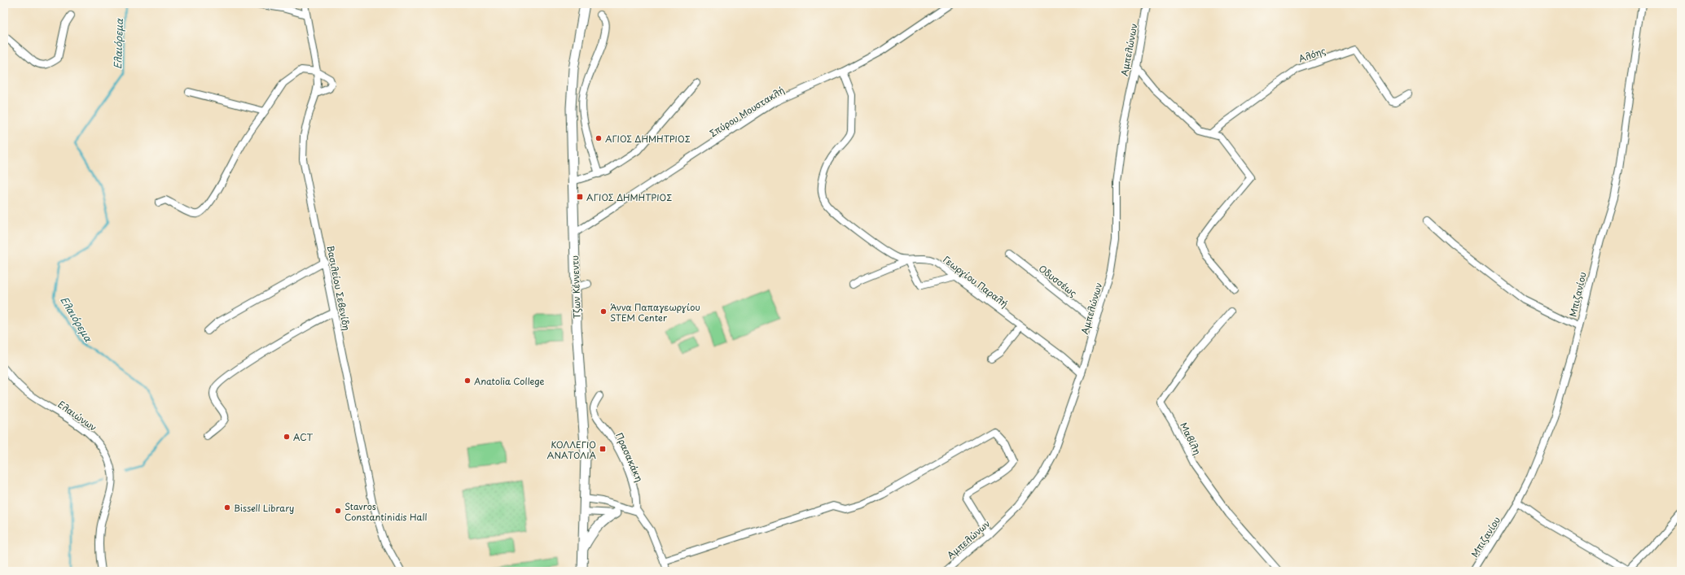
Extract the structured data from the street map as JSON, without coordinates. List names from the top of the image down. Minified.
{"streets":{"main road":["Τζων Κέννεντυ"],"street":["Αμπελώνων","Αλόης","Σπύρου Μουστακλή","Οδυσσέως","Γεωργίου Παραλή","Βασιλείου Σεβενίδη","Μπιζανίου","Ελαιώνων","Μαβίλη","Πρασακάκη"]},"crossings":[["Αμπελώνων","Οδυσσέως"],["Αμπελώνων","Γεωργίου Παραλή"],["Σπύρου Μουστακλή","Γεωργίου Παραλή"],["Σπύρου Μουστακλή","Τζων Κέννεντυ"]],"water":["Ελαιόρεμα"],"places":{"other":["ΆΓΙΟΣ ΔΗΜΗΤΡΙΟΣ","Άννα Παπαγεωργίου STEM Center","Anatolia College","ACT","Bissell Library","Stavros Constantinidis Hall"],"transit":["ΑΓΙΟΣ ΔΗΜΗΤΡΙΟΣ","ΚΟΛΛΕΓΙΟ ΑΝΑΤΟΛΙΑ"]}}
